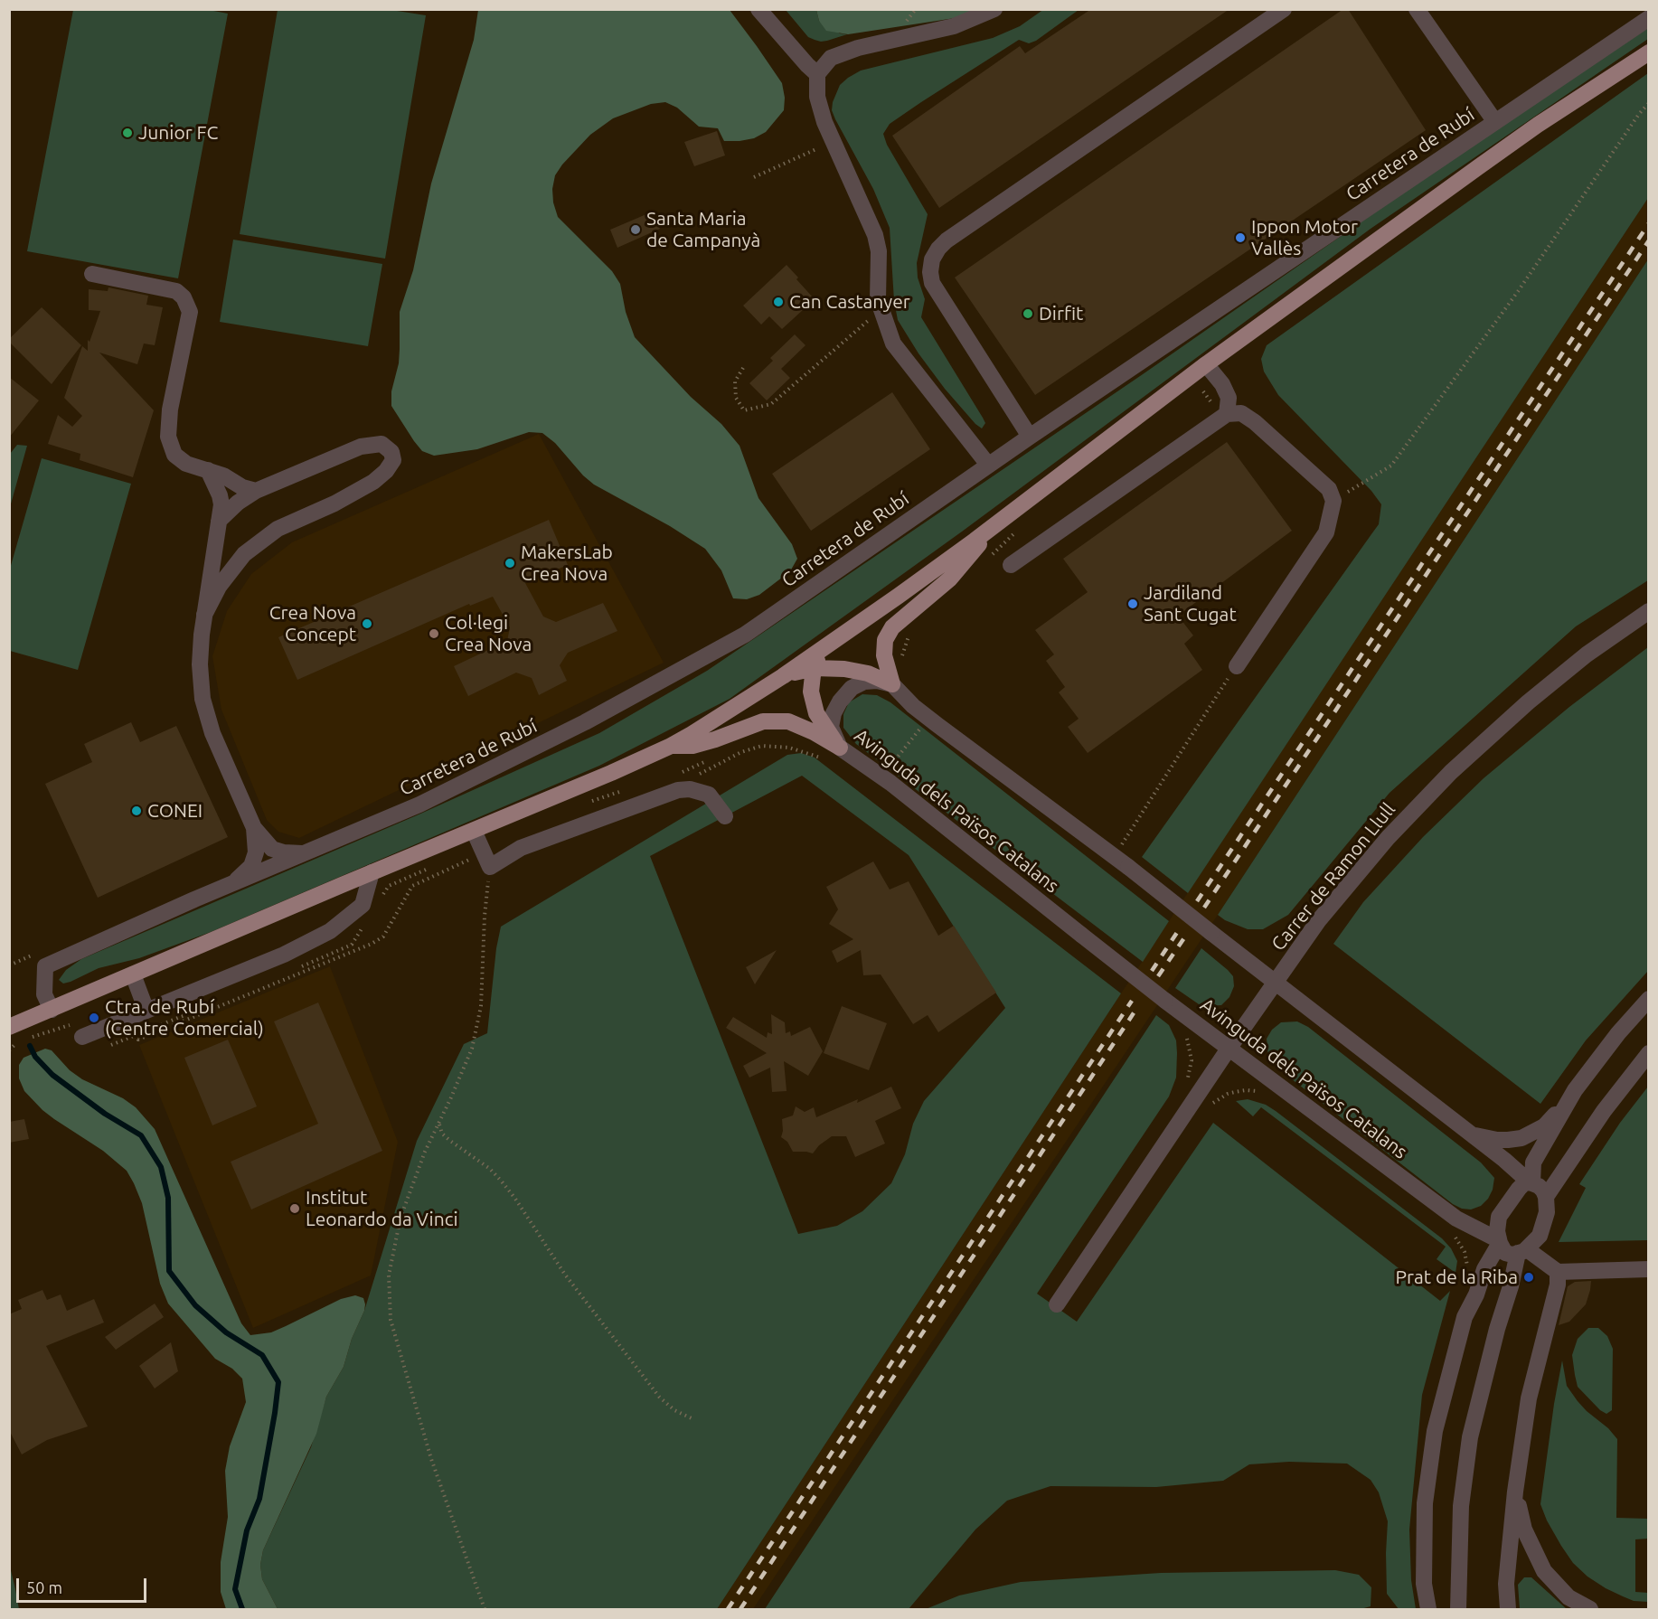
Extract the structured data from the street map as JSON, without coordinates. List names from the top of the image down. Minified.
{"streets":{"street":["Carretera de Rubí","Avinguda dels Països Catalans","Carrer de Ramon Llull"]},"crossings":[["Avinguda dels Països Catalans","Carrer de Ramon Llull"]],"places":["Junior FC","Santa Maria de Campanyà","Ippon Motor Vallès","Can Castanyer","Dirfit","MakersLab Crea Nova","Jardiland Sant Cugat","Crea Nova Concept","Col·legi Crea Nova","CONEI","Ctra. de Rubí (Centre Comercial)","Institut Leonardo da Vinci","Prat de la Riba"],"scale_bar":"50 m"}
